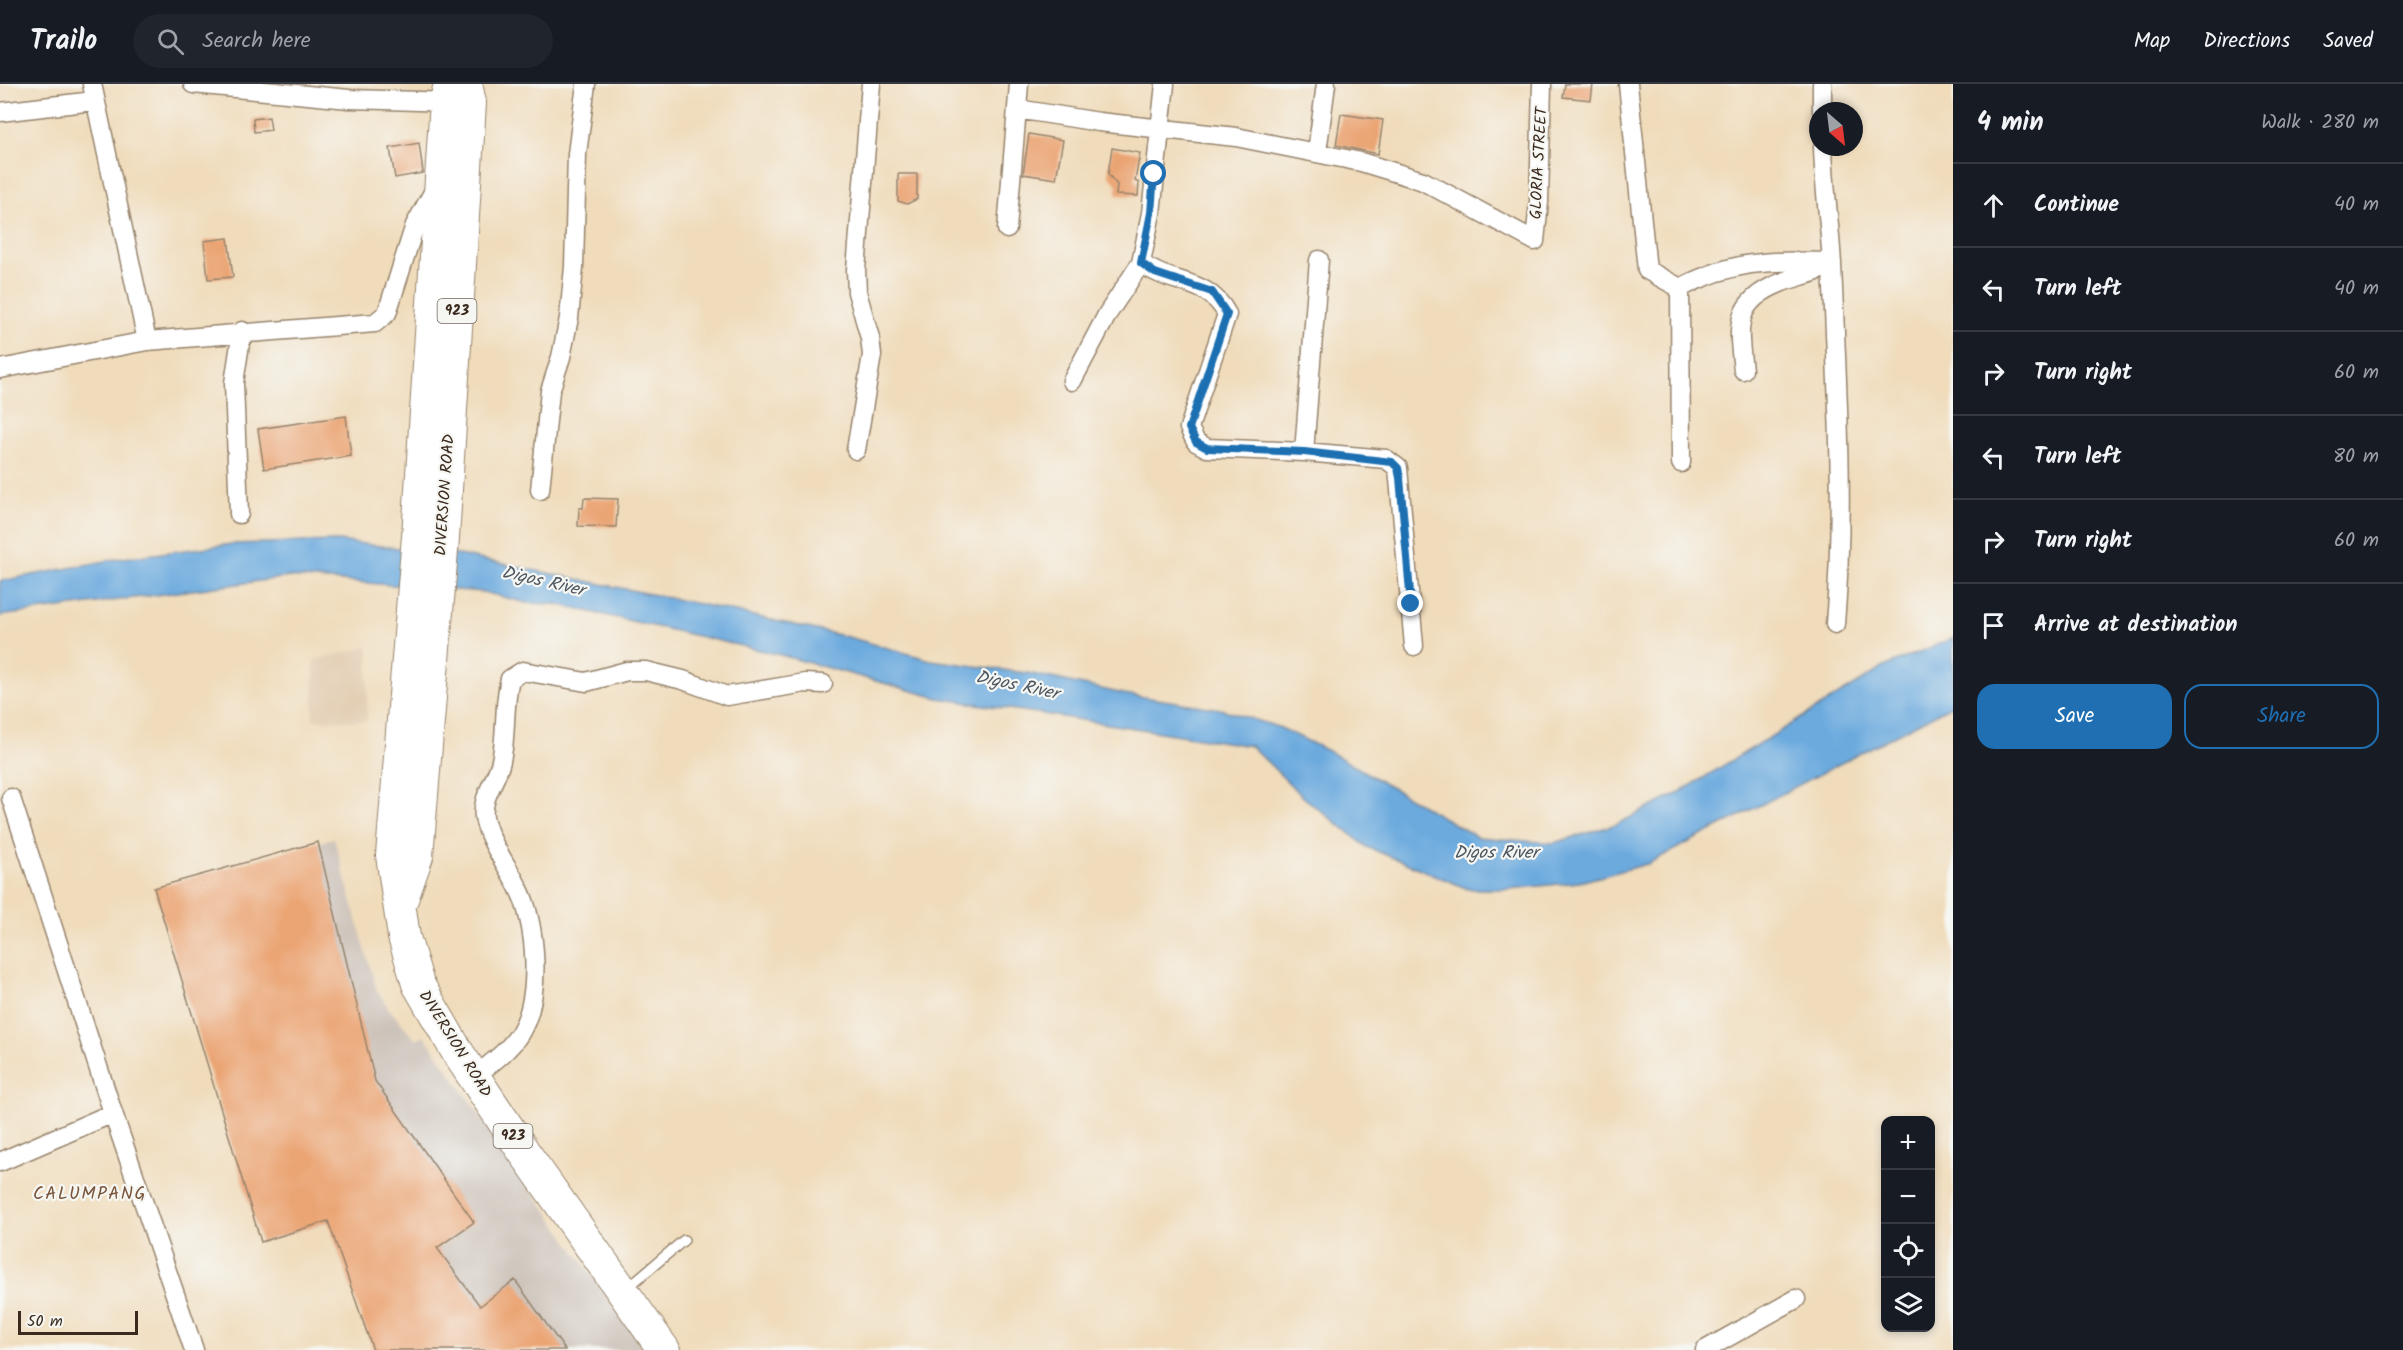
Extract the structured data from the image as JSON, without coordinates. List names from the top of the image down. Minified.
{"streets":{"highway":["923","DIVERSION ROAD"],"street":["GLORIA STREET"]},"districts":["CALUMPANG"],"water":["Digos River"],"scale_bar":"50 m","north":"bottom right","page":{"header":"Trailo","search":"Search here","nav":["Map","Directions","Saved"],"heading":["4 min","Walk · 280 m"],"list":[["Continue","40 m"],["Turn left","40 m"],["Turn right","60 m"],["Turn left","80 m"],["Turn right","60 m"],"Arrive at destination"],"buttons":["Save","Share"],"map_buttons":["+","−"],"scale":"50 m"}}
